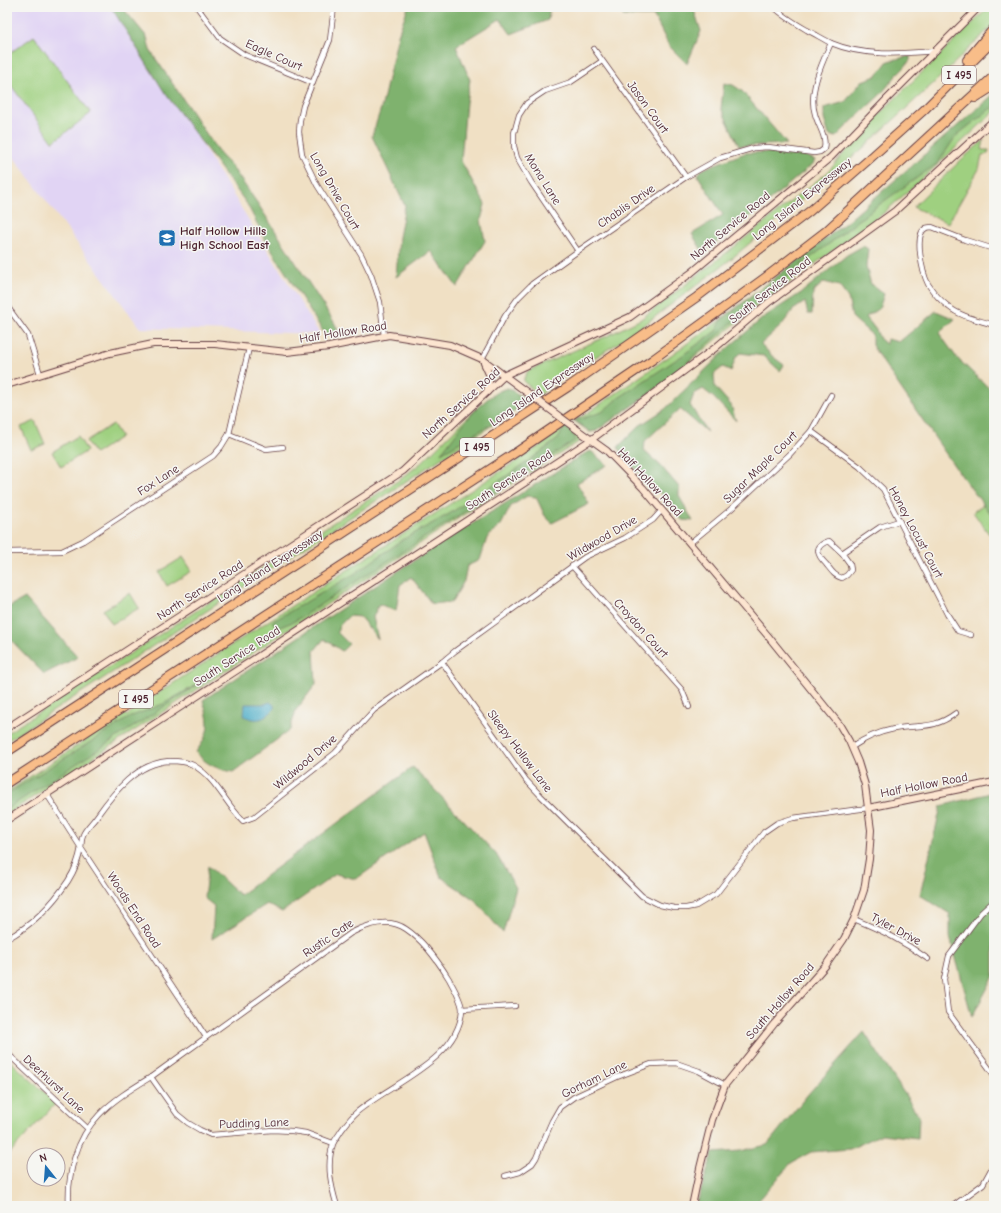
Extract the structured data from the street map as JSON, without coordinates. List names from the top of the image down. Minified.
{"streets":{"highway":["I 495","Long Island Expressway"],"main road":["North Service Road","South Service Road","Half Hollow Road","South Hollow Road"],"street":["Eagle Court","Jason Court","Mona Lane","Long Drive Court","Chablis Drive","Sugar Maple Court","Fox Lane","Honey Locust Court","Wildwood Drive","Croydon Court","Sleepy Hollow Lane","Woods End Road","Tyler Drive","Rustic Gate","Gorham Lane","Deerhurst Lane","Pudding Lane"]},"crossings":[["Eagle Court","Long Drive Court"],["Jason Court","Mona Lane"],["Jason Court","Chablis Drive"],["Mona Lane","Chablis Drive"],["Long Drive Court","Half Hollow Road"],["Chablis Drive","Half Hollow Road"],["North Service Road","Half Hollow Road"],["South Service Road","Half Hollow Road"],["South Service Road","Woods End Road"],["Half Hollow Road","Sugar Maple Court"],["Half Hollow Road","Fox Lane"],["Half Hollow Road","Wildwood Drive"],["Half Hollow Road","Sleepy Hollow Lane"],["Half Hollow Road","South Hollow Road"],["Sugar Maple Court","Honey Locust Court"],["Wildwood Drive","Croydon Court"],["Wildwood Drive","Sleepy Hollow Lane"],["Wildwood Drive","Woods End Road"],["Sleepy Hollow Lane","South Hollow Road"],["Woods End Road","Rustic Gate"],["Tyler Drive","South Hollow Road"],["Rustic Gate","Deerhurst Lane"],["Rustic Gate","Pudding Lane"],["South Hollow Road","Gorham Lane"]],"places":{"school or university":["Half Hollow Hills High School East"]},"north":"top"}
